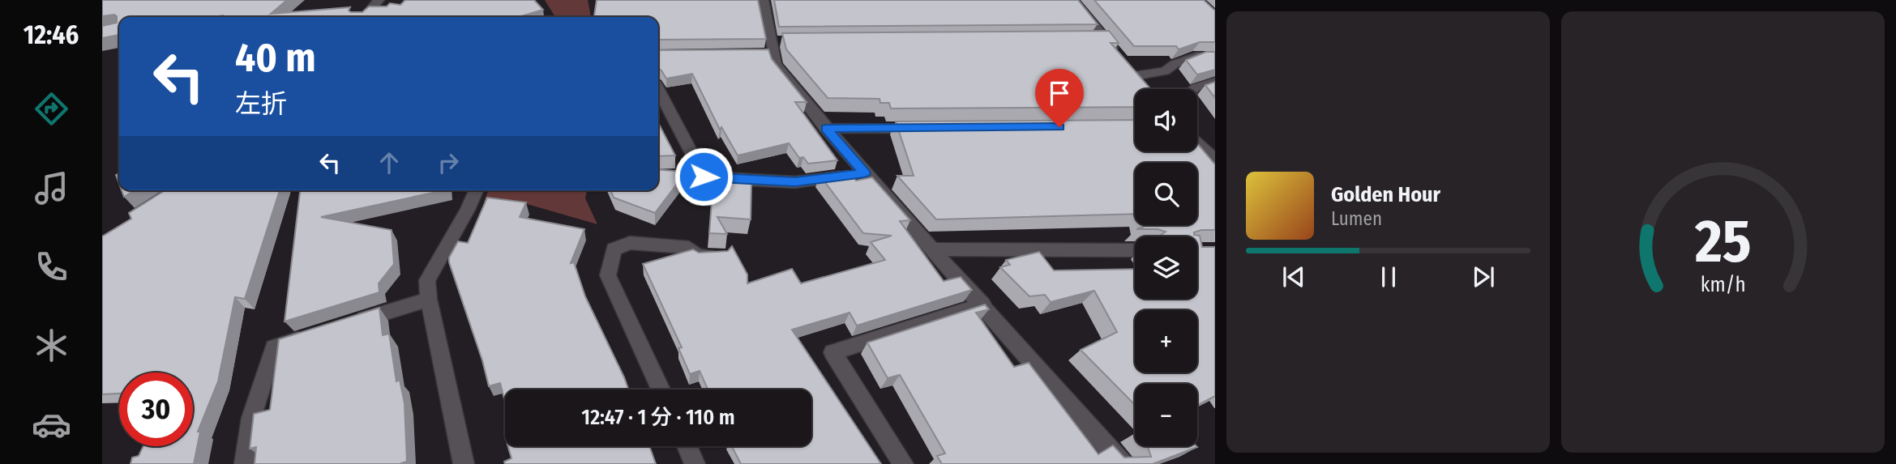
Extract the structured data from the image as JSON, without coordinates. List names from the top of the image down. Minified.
{"page":{"tabs":"12:46","turn":["40 m","左折"],"map_buttons":["+","−"],"song":["Golden Hour","Lumen"],"limit":"30","trip":"12:47 · 1 分 · 110 m","gauge":["25","km/h"]}}
